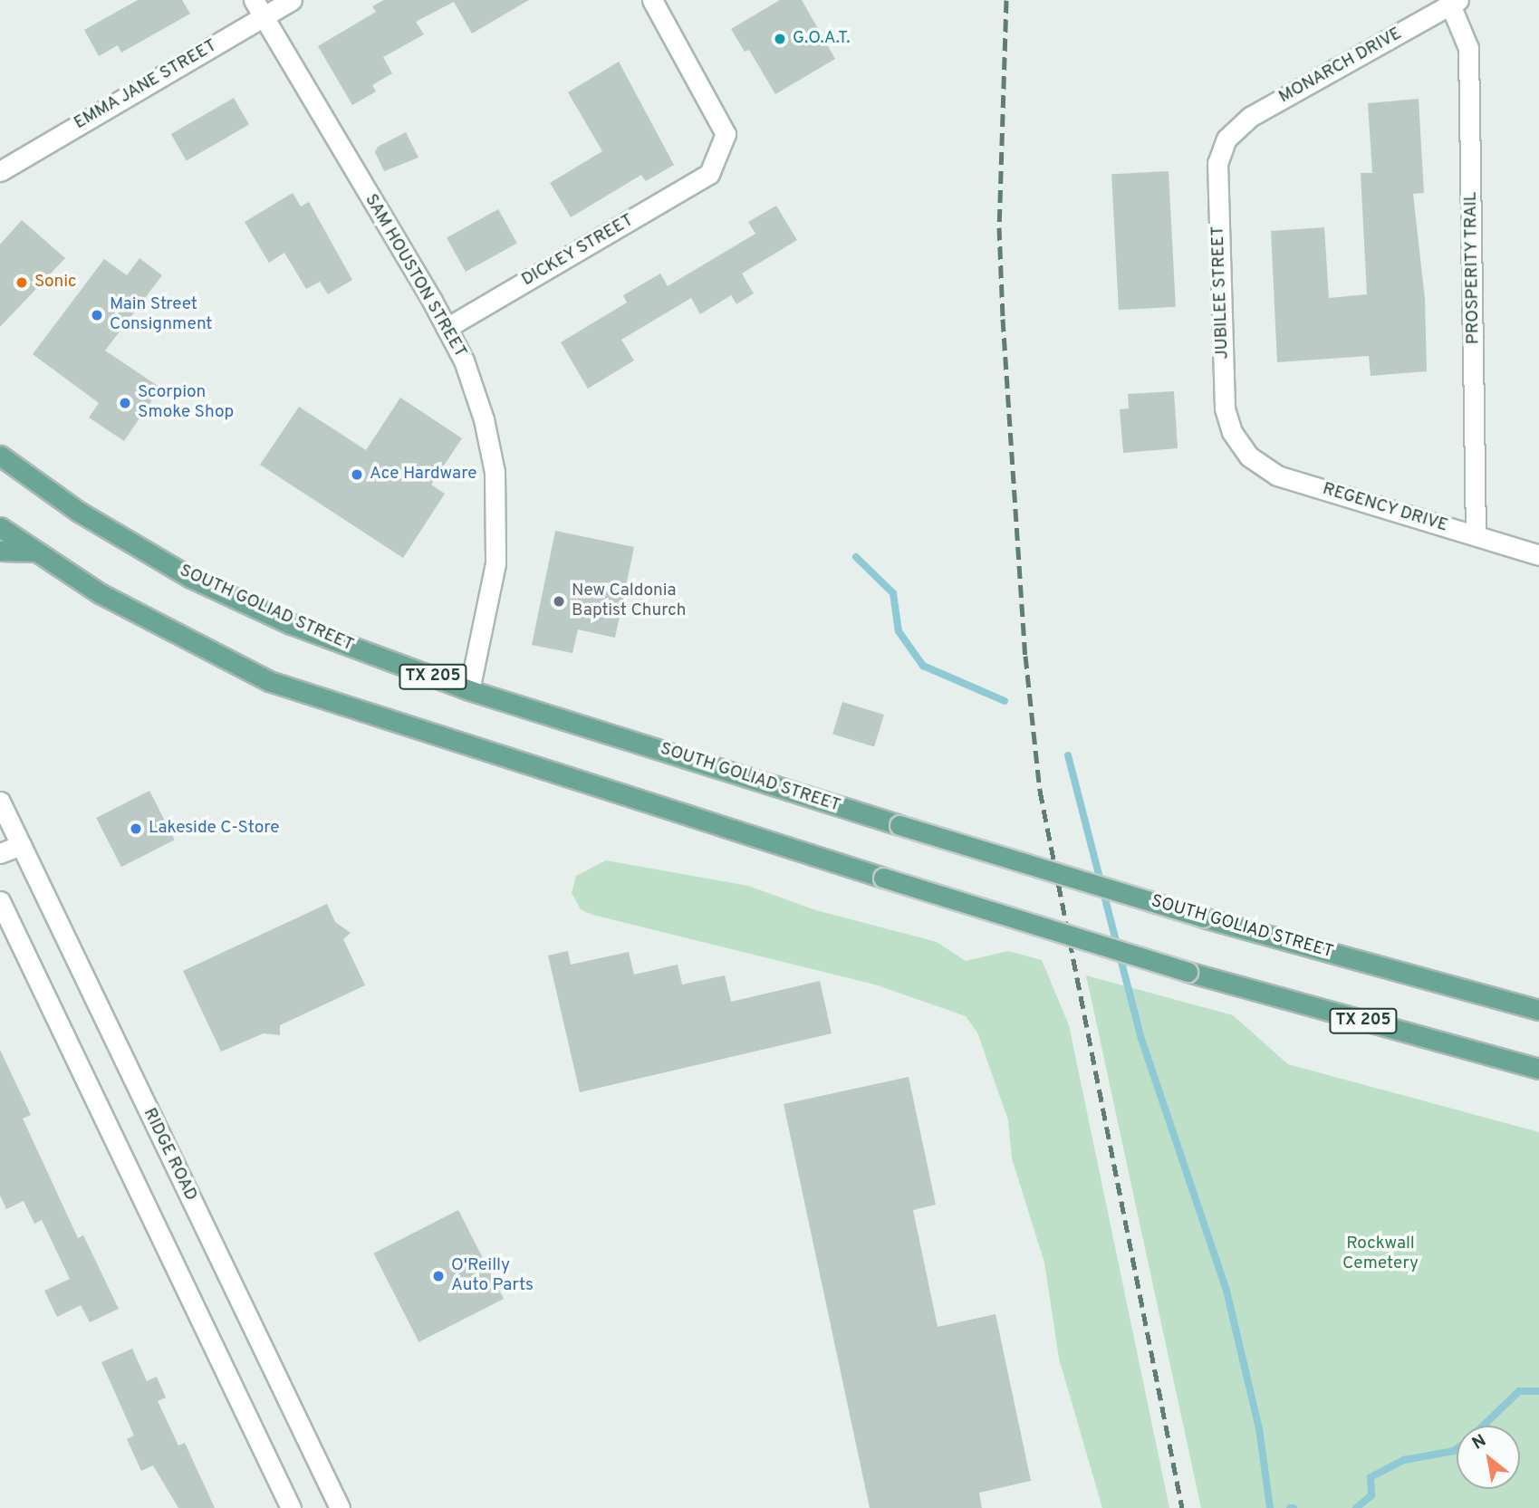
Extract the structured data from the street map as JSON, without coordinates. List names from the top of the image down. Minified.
{"streets":{"main road":["SOUTH GOLIAD STREET","TX 205"],"street":["MONARCH DRIVE","EMMA JANE STREET","DICKEY STREET","PROSPERITY TRAIL","SAM HOUSTON STREET","JUBILEE STREET","REGENCY DRIVE","RIDGE ROAD"]},"crossings":[["MONARCH DRIVE","PROSPERITY TRAIL"],["MONARCH DRIVE","JUBILEE STREET"],["EMMA JANE STREET","SAM HOUSTON STREET"],["DICKEY STREET","SAM HOUSTON STREET"],["PROSPERITY TRAIL","REGENCY DRIVE"],["SAM HOUSTON STREET","SOUTH GOLIAD STREET"],["JUBILEE STREET","REGENCY DRIVE"]],"parks":["Rockwall Cemetery"],"places":["G.O.A.T.","Sonic","Main Street Consignment","Scorpion Smoke Shop","Ace Hardware","New Caldonia Baptist Church","Lakeside C-Store","O'Reilly Auto Parts"],"north":"top left"}
